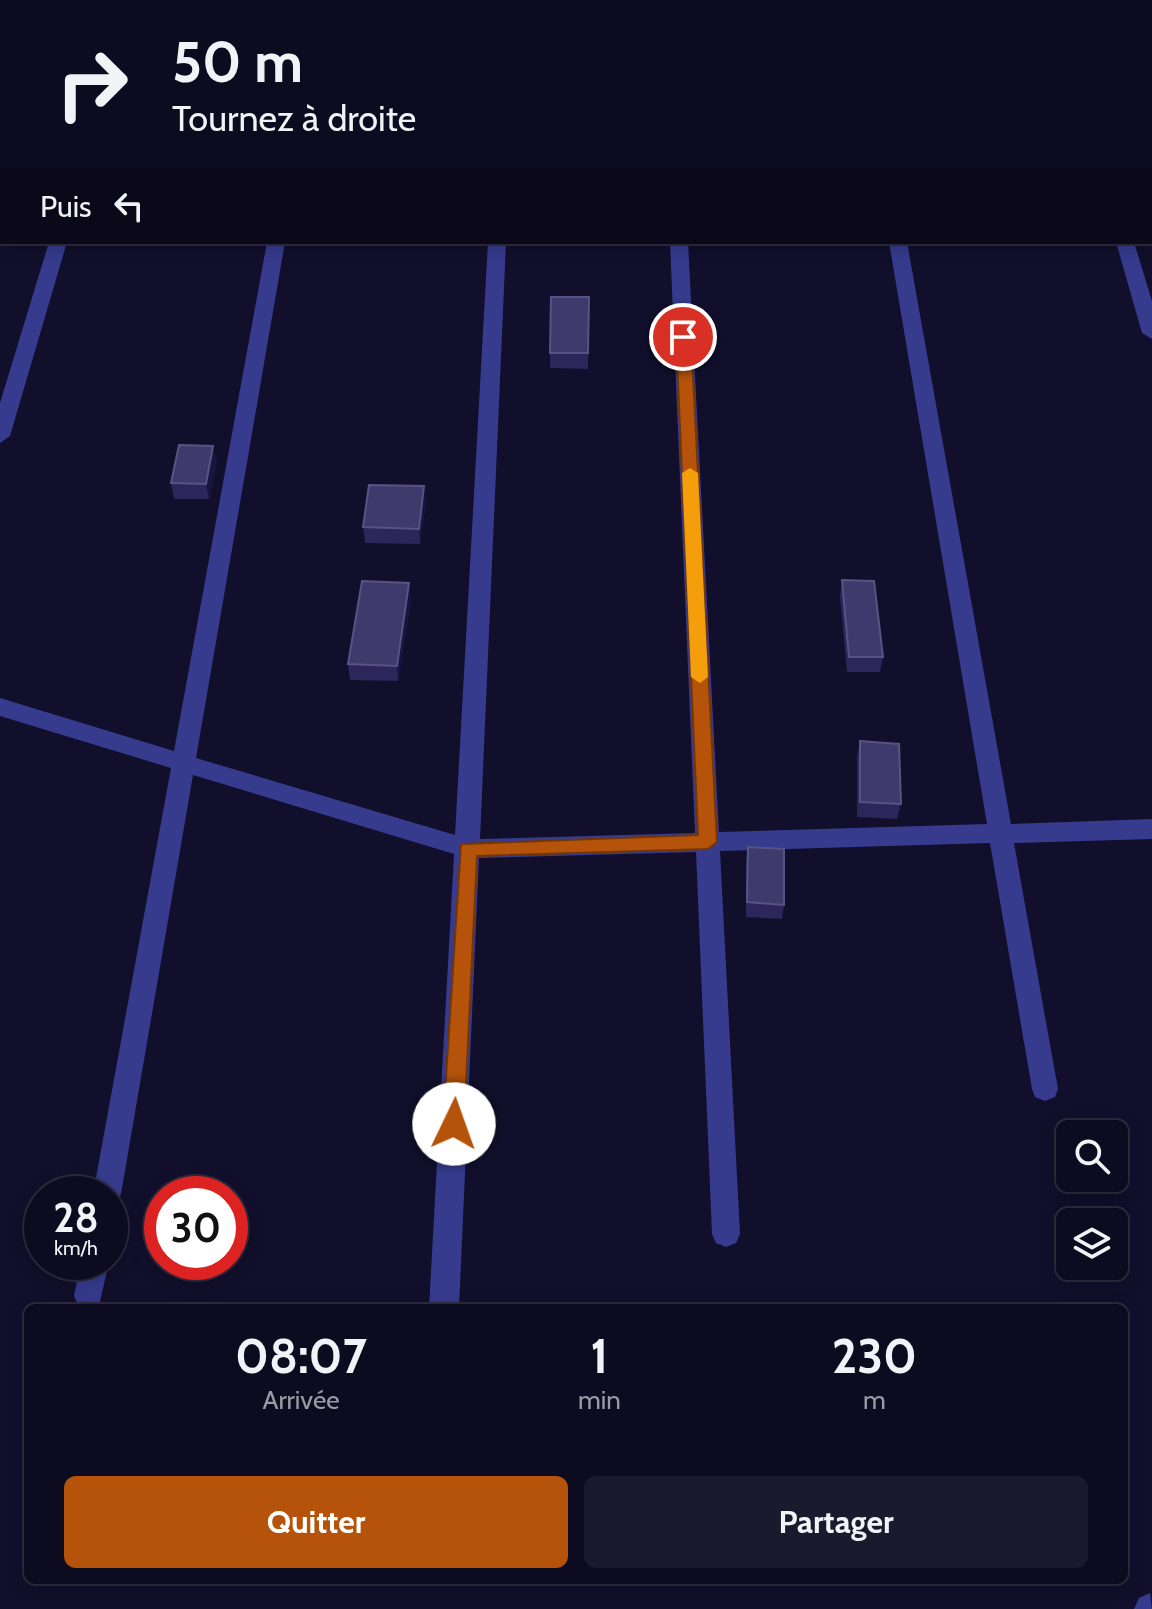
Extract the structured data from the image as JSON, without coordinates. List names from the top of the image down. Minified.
{"page":{"turn":["50 m","Tournez à droite"],"then":"Puis","speed":"28 km/h","limit":"30","eta":["08:07","Arrivée","1","min","230","m"],"buttons":["Quitter","Partager"]}}
